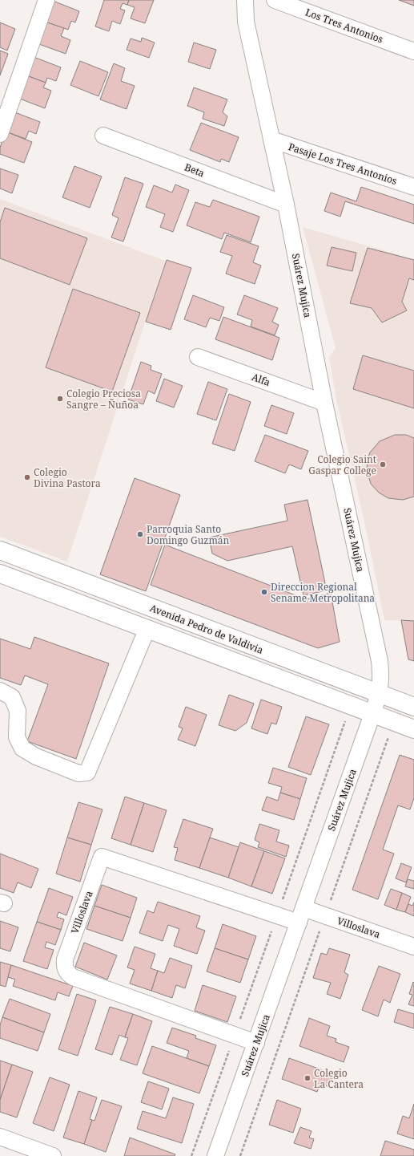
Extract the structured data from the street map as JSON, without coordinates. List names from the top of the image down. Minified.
{"streets":{"main road":["Avenida Pedro de Valdivia"],"street":["Los Tres Antonios","Pasaje Los Tres Antonios","Beta","Suárez Mujica","Alfa","Villoslava"]},"crossings":[["Pasaje Los Tres Antonios","Suárez Mujica"],["Beta","Suárez Mujica"],["Suárez Mujica","Alfa"],["Suárez Mujica","Avenida Pedro de Valdivia"],["Suárez Mujica","Villoslava"]],"places":["Colegio Preciosa Sangre – Ñuñoa","Colegio Saint Gaspar College","Colegio Divina Pastora","Parroquia Santo Domingo Guzmán","Direccion Regional Sename Metropolitana","Colegio La Cantera"]}
